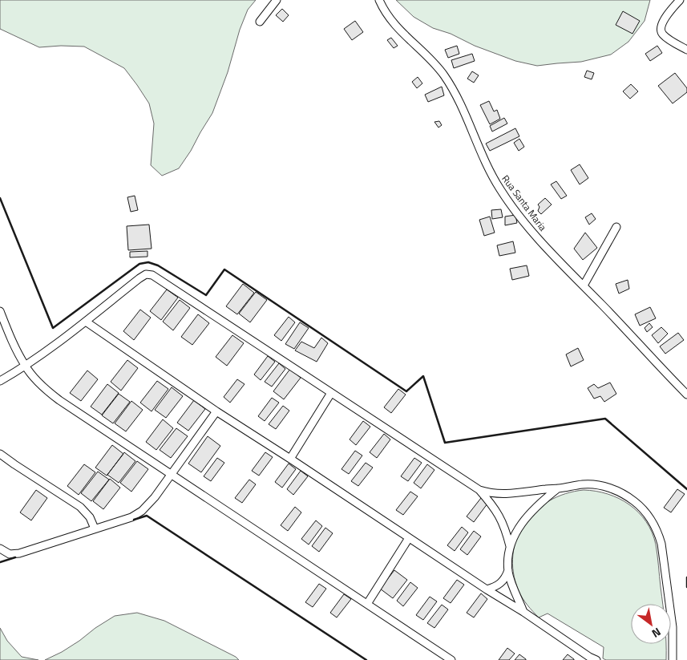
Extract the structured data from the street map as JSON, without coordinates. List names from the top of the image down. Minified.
{"streets":{"street":["Rua Santa Maria"]},"north":"bottom right"}
